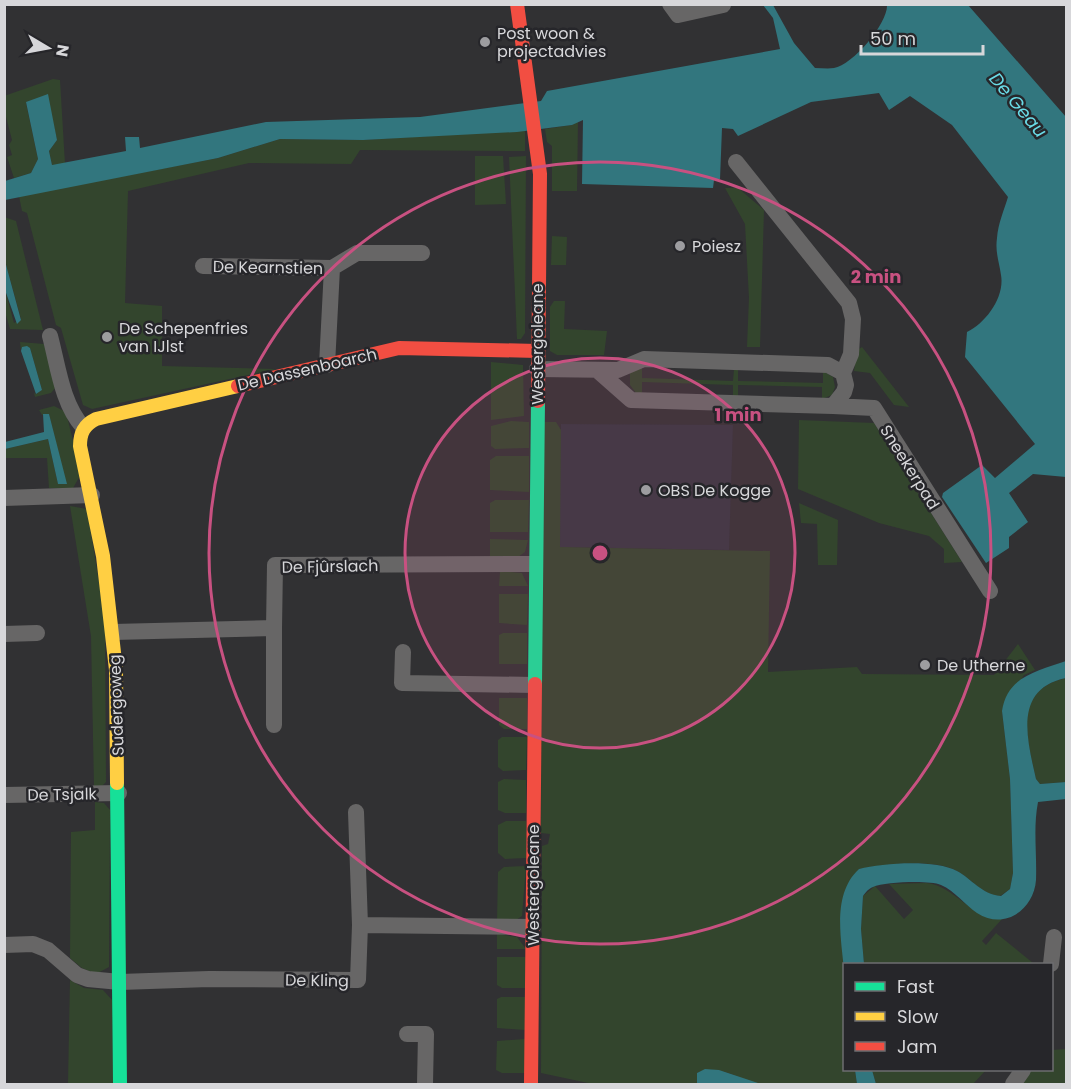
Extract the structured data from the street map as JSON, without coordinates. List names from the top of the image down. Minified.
{"streets":{"street":["De Kearnstien","Westergoleane","De Dassenboarch","Sneekerpad","De Fjûrslach","Sudergoweg","De Tsjalk","De Kling"]},"crossings":[["De Kearnstien","De Dassenboarch"],["Westergoleane","De Dassenboarch"],["Westergoleane","De Fjûrslach"],["De Dassenboarch","Sudergoweg"],["Sudergoweg","De Tsjalk"],["Sudergoweg","De Kling"]],"water":["De Geau"],"places":["Post woon & projectadvies","Poiesz","De Schepenfries van IJlst","OBS De Kogge","De Utherne"],"legend":["Fast","Slow","Jam"],"scale_bar":"50 m","north":"right","rings":["2 min","1 min"]}
